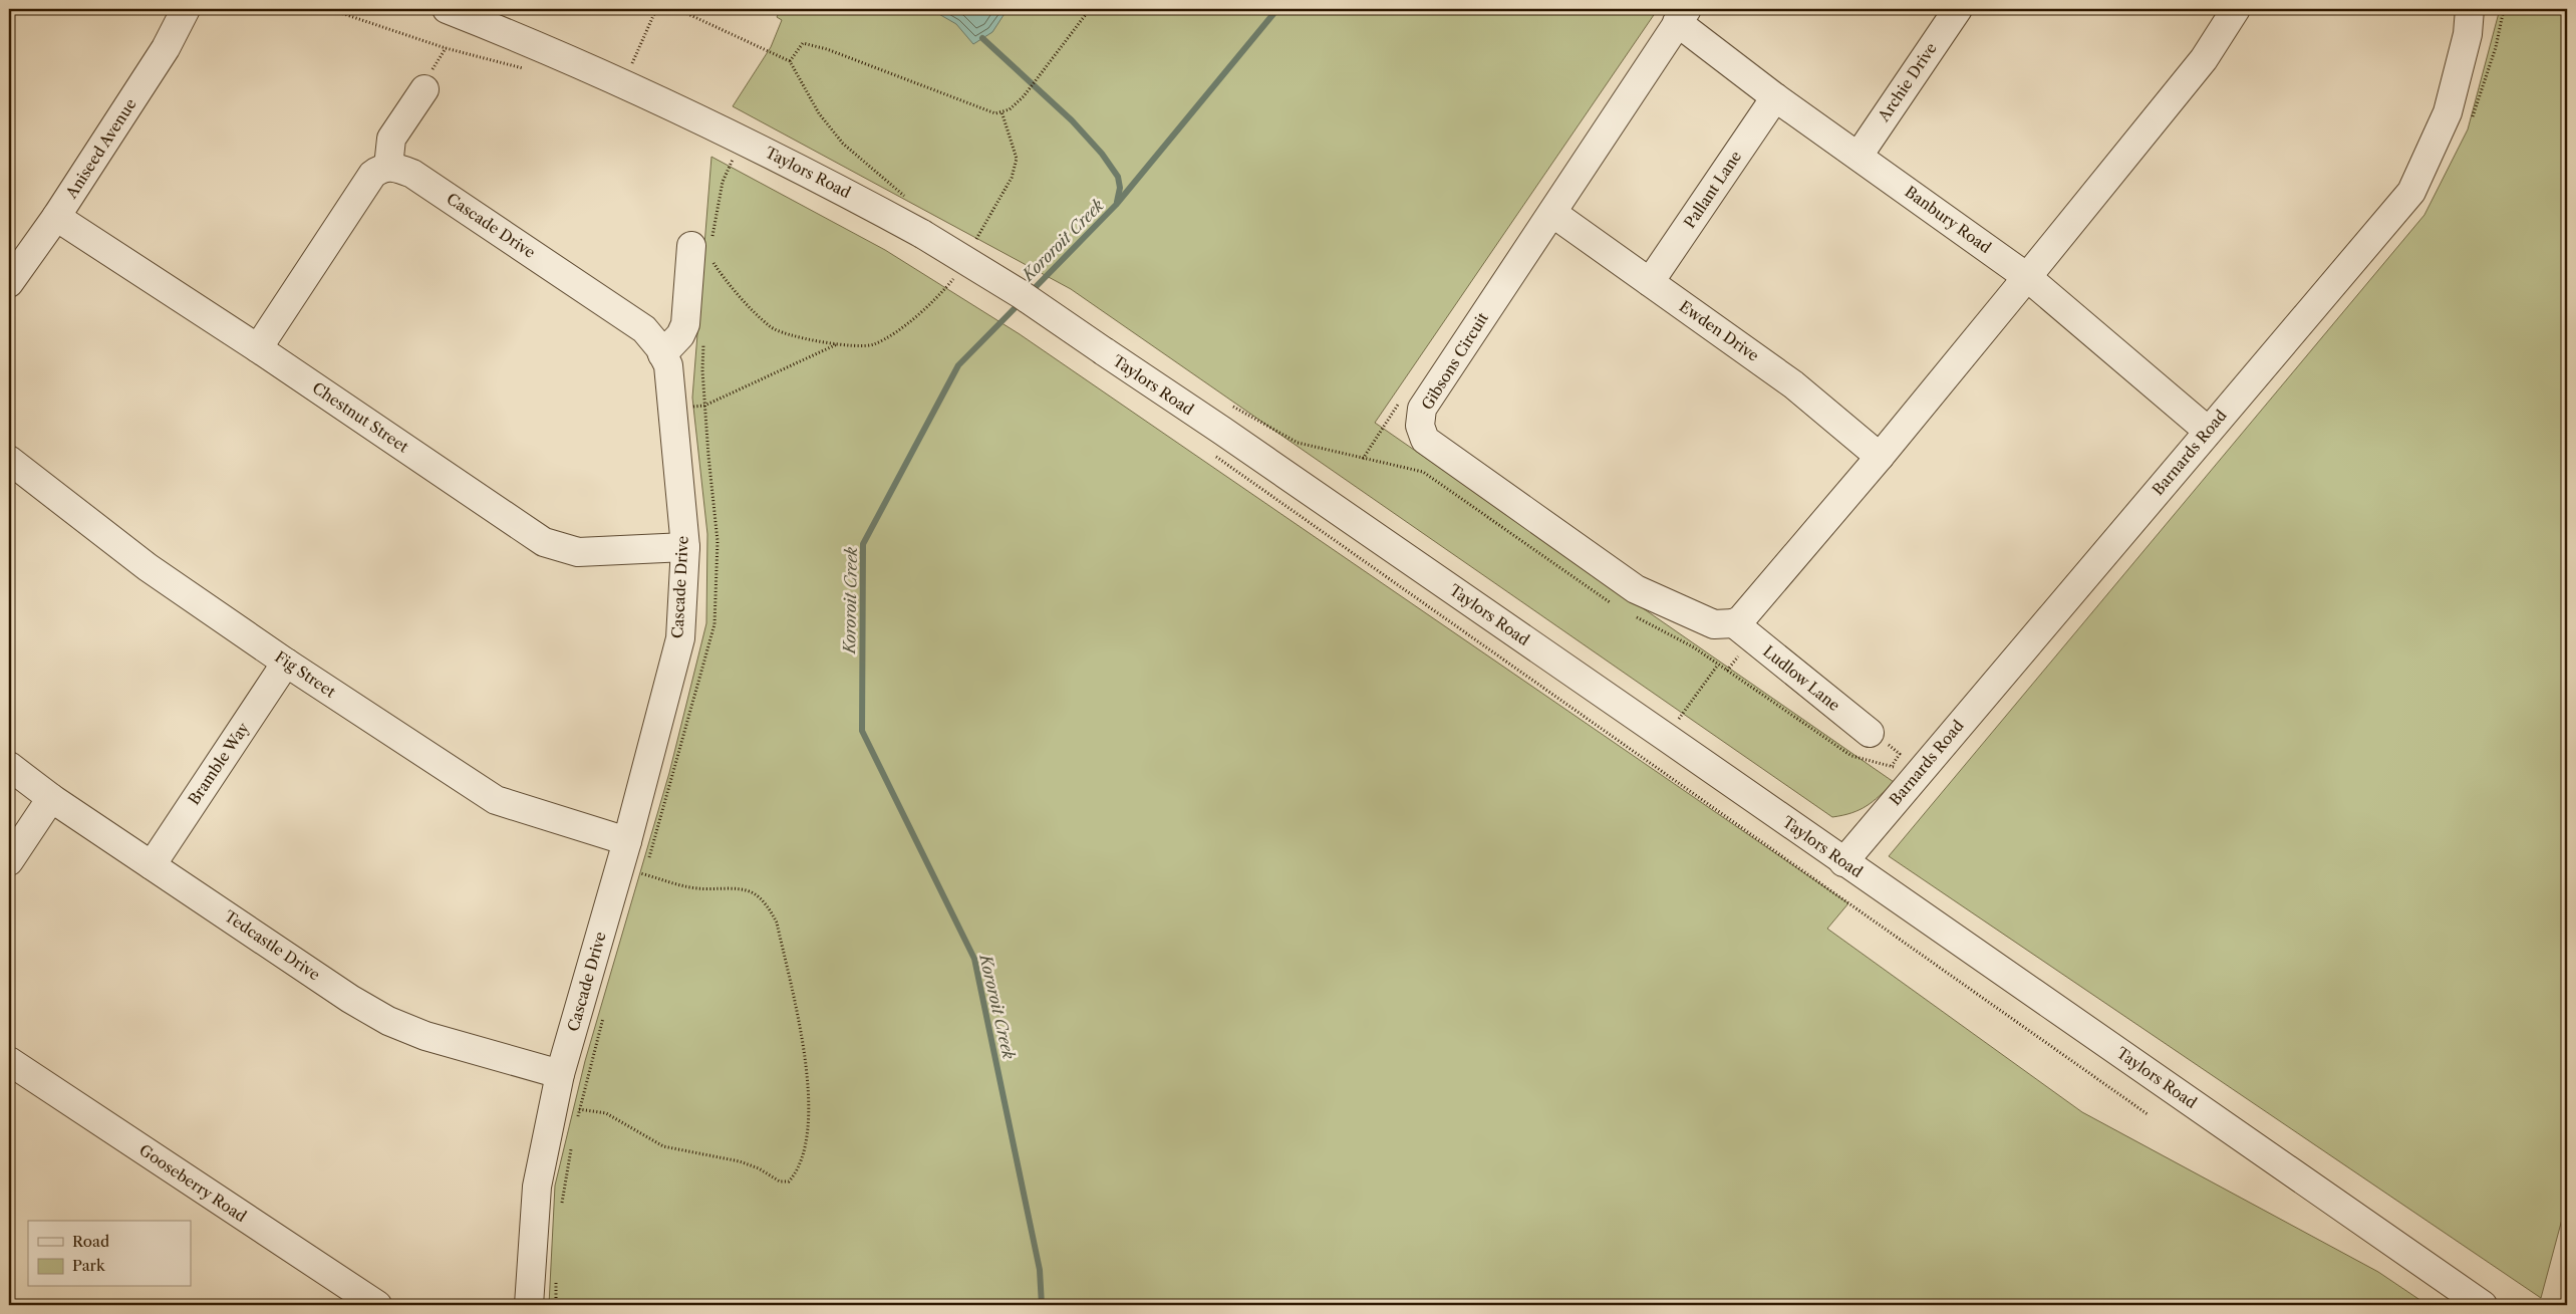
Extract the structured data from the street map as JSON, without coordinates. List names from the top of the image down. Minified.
{"streets":{"street":["Archie Drive","Aniseed Avenue","Taylors Road","Pallant Lane","Banbury Road","Cascade Drive","Ewden Drive","Gibsons Circuit","Chestnut Street","Barnards Road","Fig Street","Ludlow Lane","Bramble Way","Tedcastle Drive","Gooseberry Road"]},"crossings":[["Archie Drive","Banbury Road"],["Aniseed Avenue","Chestnut Street"],["Taylors Road","Barnards Road"],["Pallant Lane","Banbury Road"],["Pallant Lane","Ewden Drive"],["Banbury Road","Gibsons Circuit"],["Banbury Road","Barnards Road"],["Cascade Drive","Chestnut Street"],["Cascade Drive","Fig Street"],["Cascade Drive","Tedcastle Drive"],["Ewden Drive","Gibsons Circuit"],["Gibsons Circuit","Ludlow Lane"],["Fig Street","Bramble Way"],["Bramble Way","Tedcastle Drive"]],"water":["Kororoit Creek"],"legend":["Road","Park"]}
